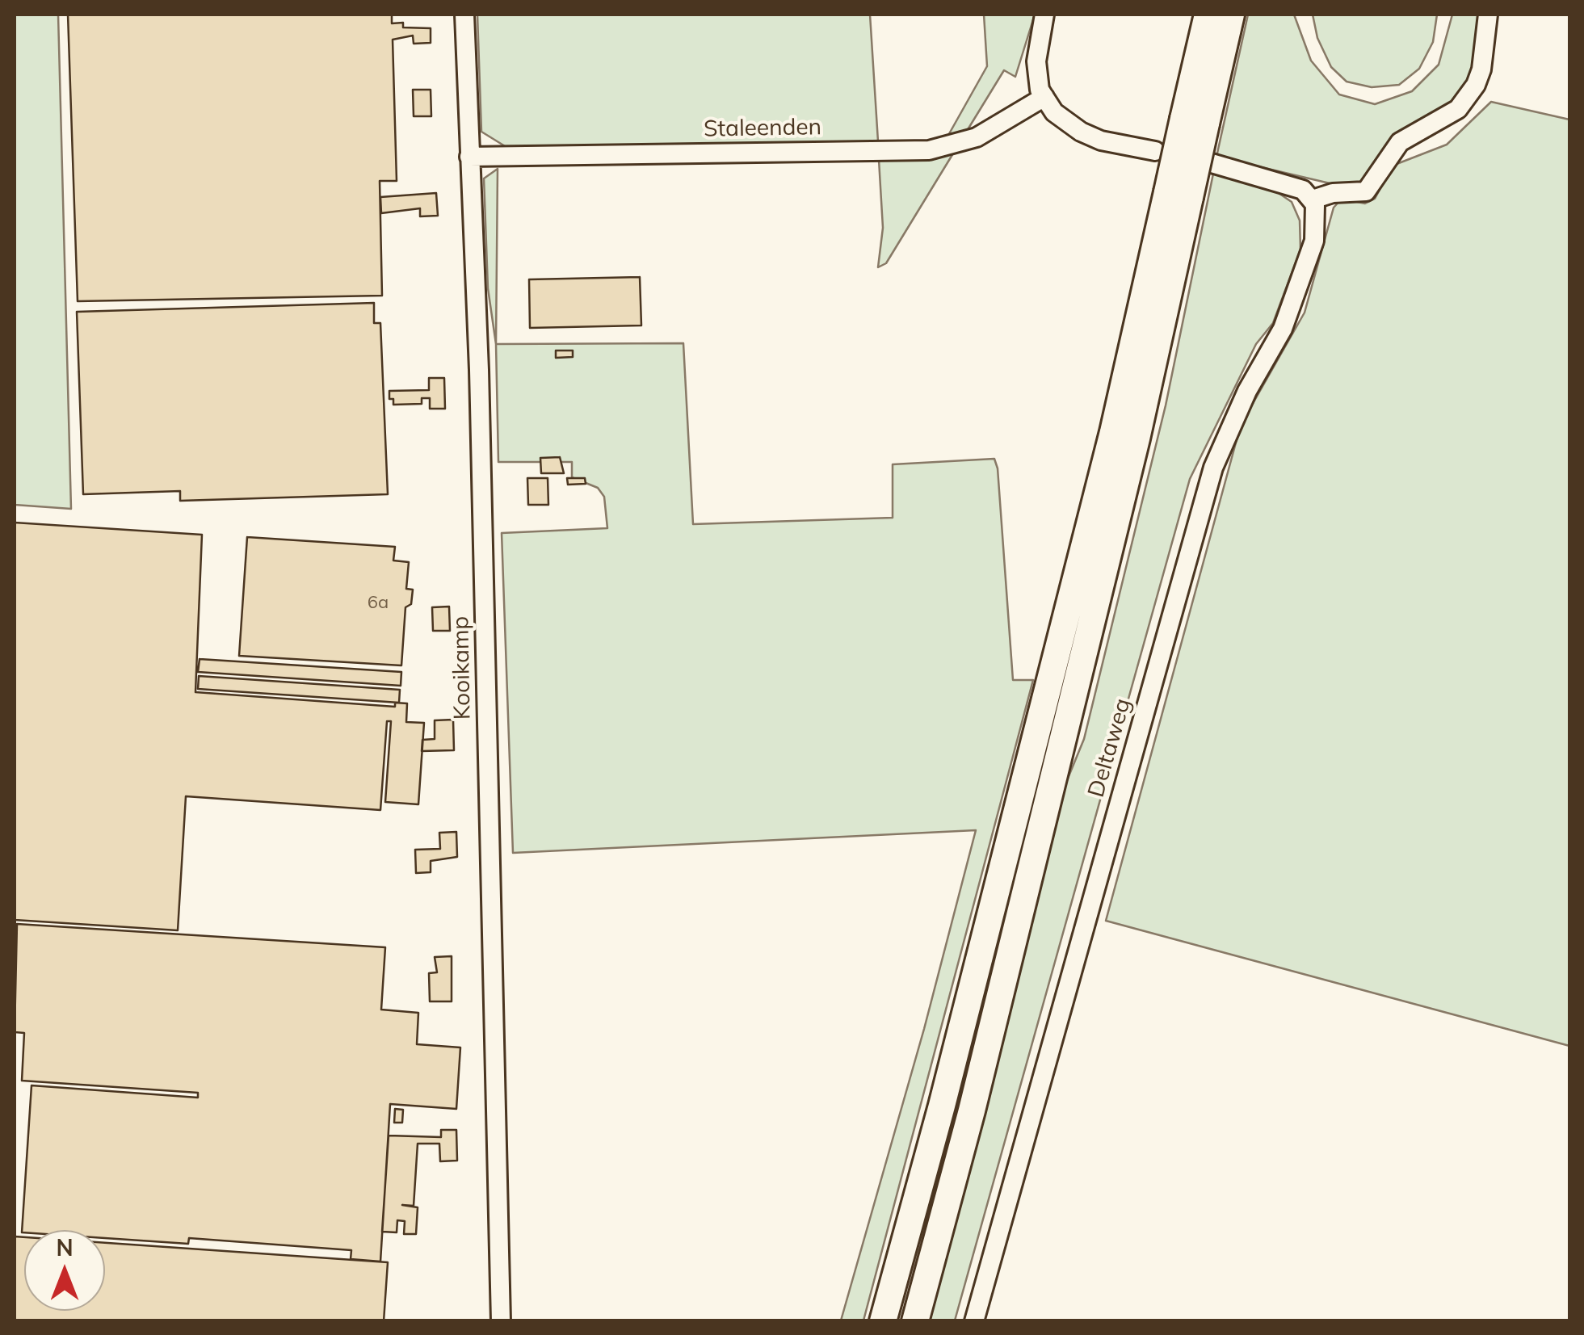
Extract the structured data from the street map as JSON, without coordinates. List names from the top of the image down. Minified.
{"streets":{"street":["Staleenden","Kooikamp","Deltaweg"]},"crossings":[["Staleenden","Kooikamp"]],"house_numbers":["6a"],"north":"top"}
